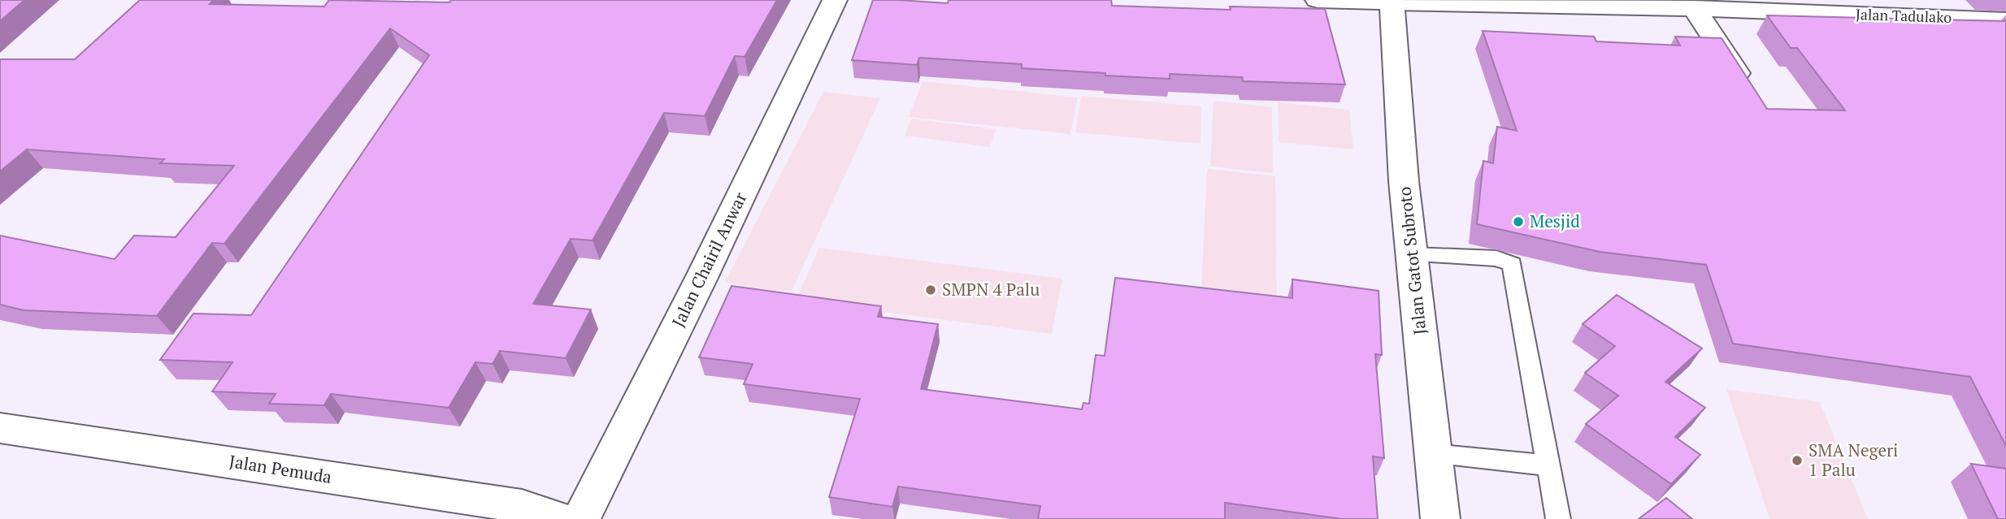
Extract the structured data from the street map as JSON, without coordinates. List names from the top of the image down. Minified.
{"streets":{"street":["Jalan Tadulako","Jalan Chairil Anwar","Jalan Gatot Subroto","Jalan Pemuda"]},"crossings":[["Jalan Tadulako","Jalan Gatot Subroto"]],"places":["Mesjid","SMPN 4 Palu","SMA Negeri 1 Palu"]}
